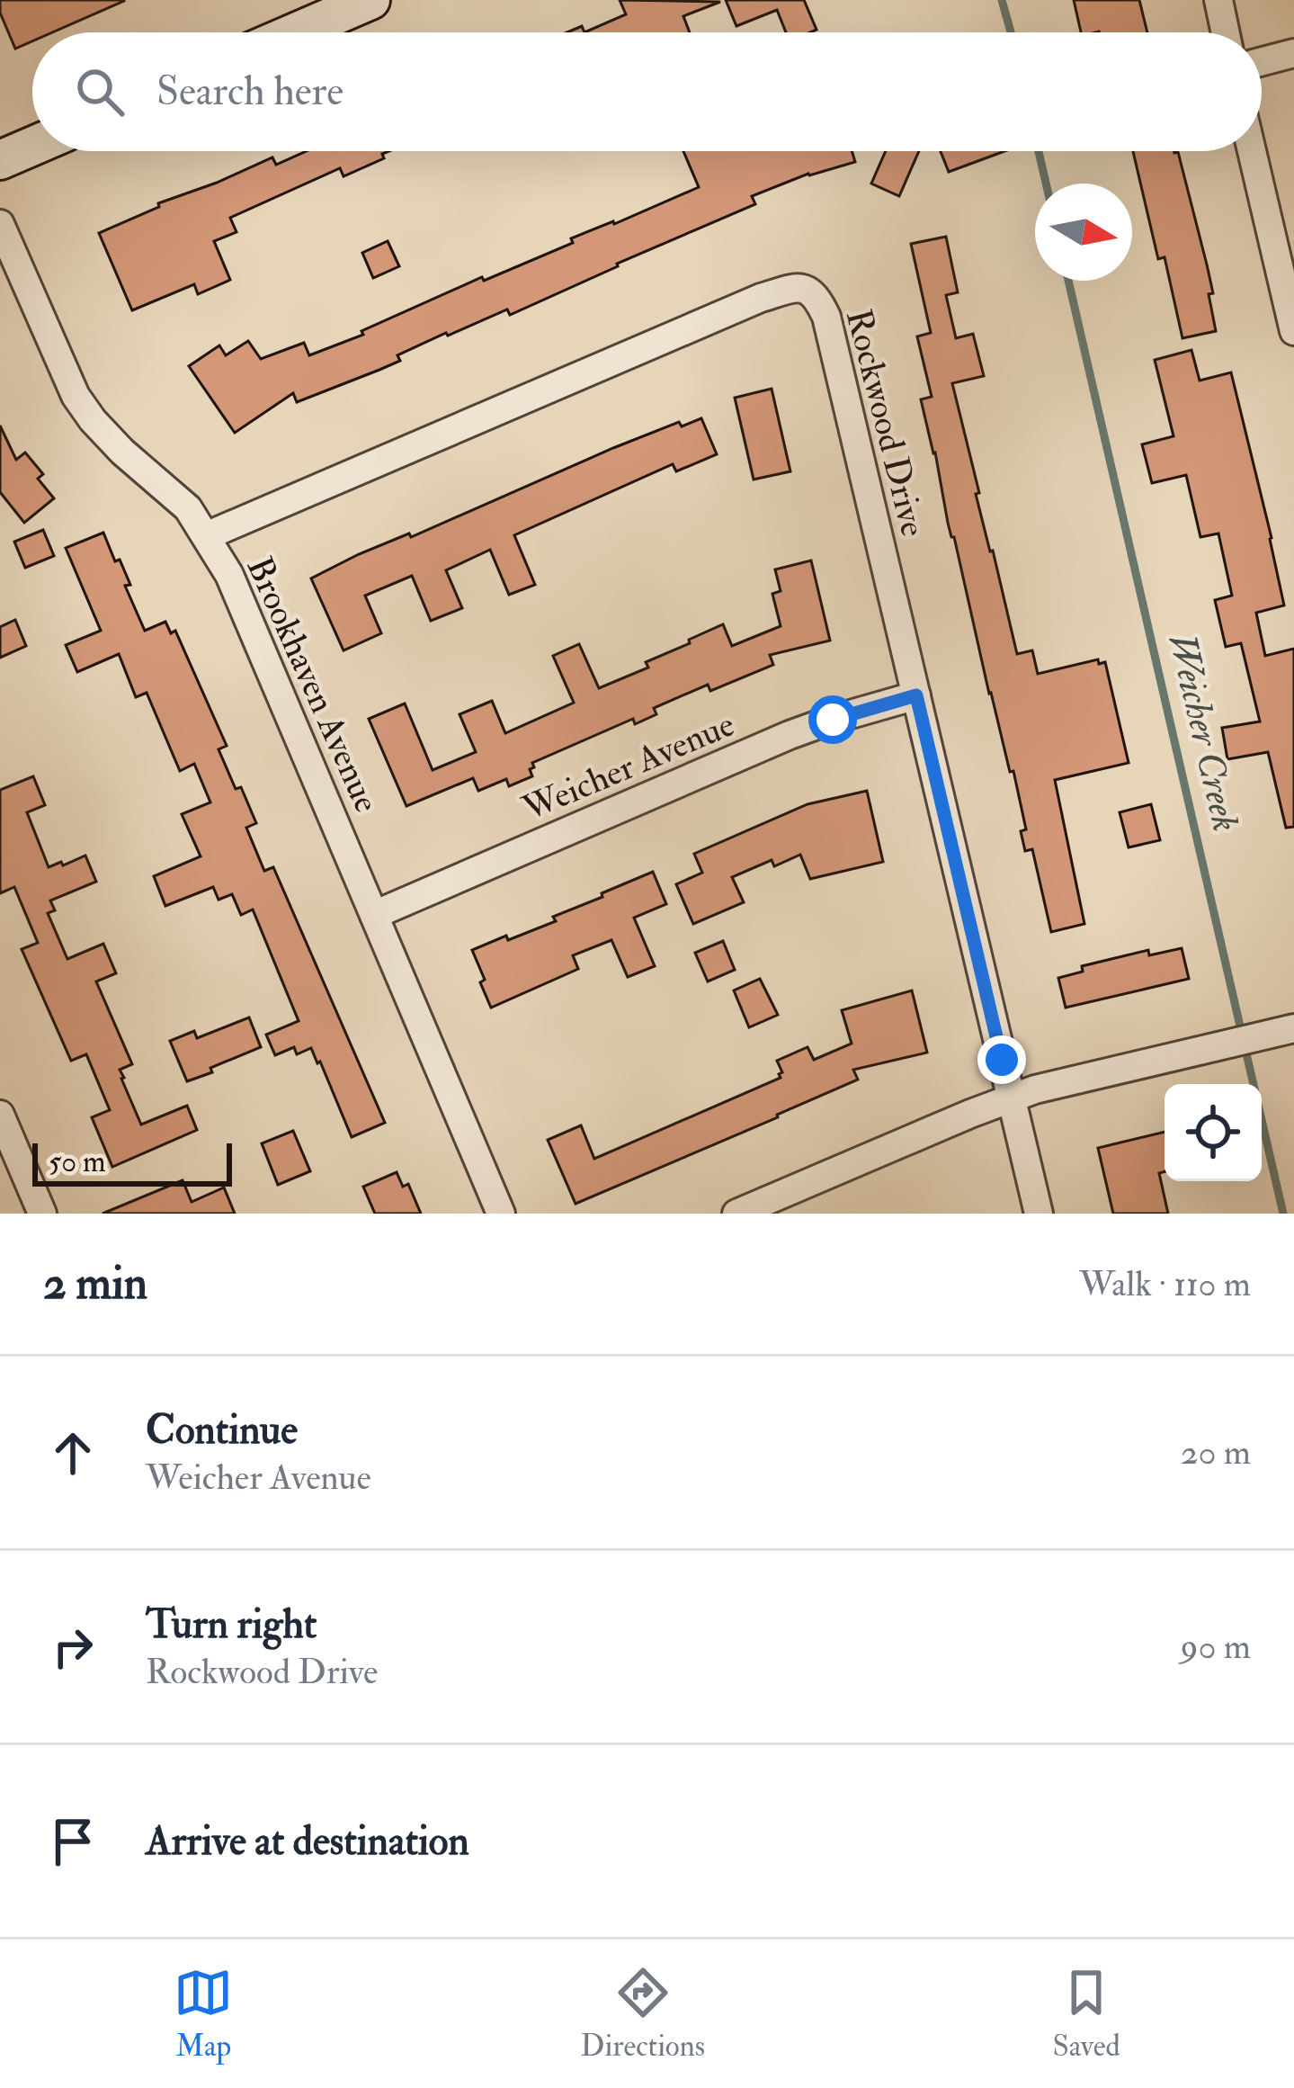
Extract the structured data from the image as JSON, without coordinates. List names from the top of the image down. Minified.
{"streets":{"street":["Rockwood Drive","Brookhaven Avenue","Weicher Avenue"]},"crossings":[["Rockwood Drive","Brookhaven Avenue"],["Rockwood Drive","Weicher Avenue"],["Brookhaven Avenue","Weicher Avenue"]],"water":["Weicher Creek"],"scale_bar":"50 m","north":"right","page":{"search":"Search here","scale":"50 m","heading":["2 min","Walk · 110 m"],"list":[["Continue","Weicher Avenue","20 m"],["Turn right","Rockwood Drive","90 m"],"Arrive at destination"],"nav":["Map","Directions","Saved"]}}
